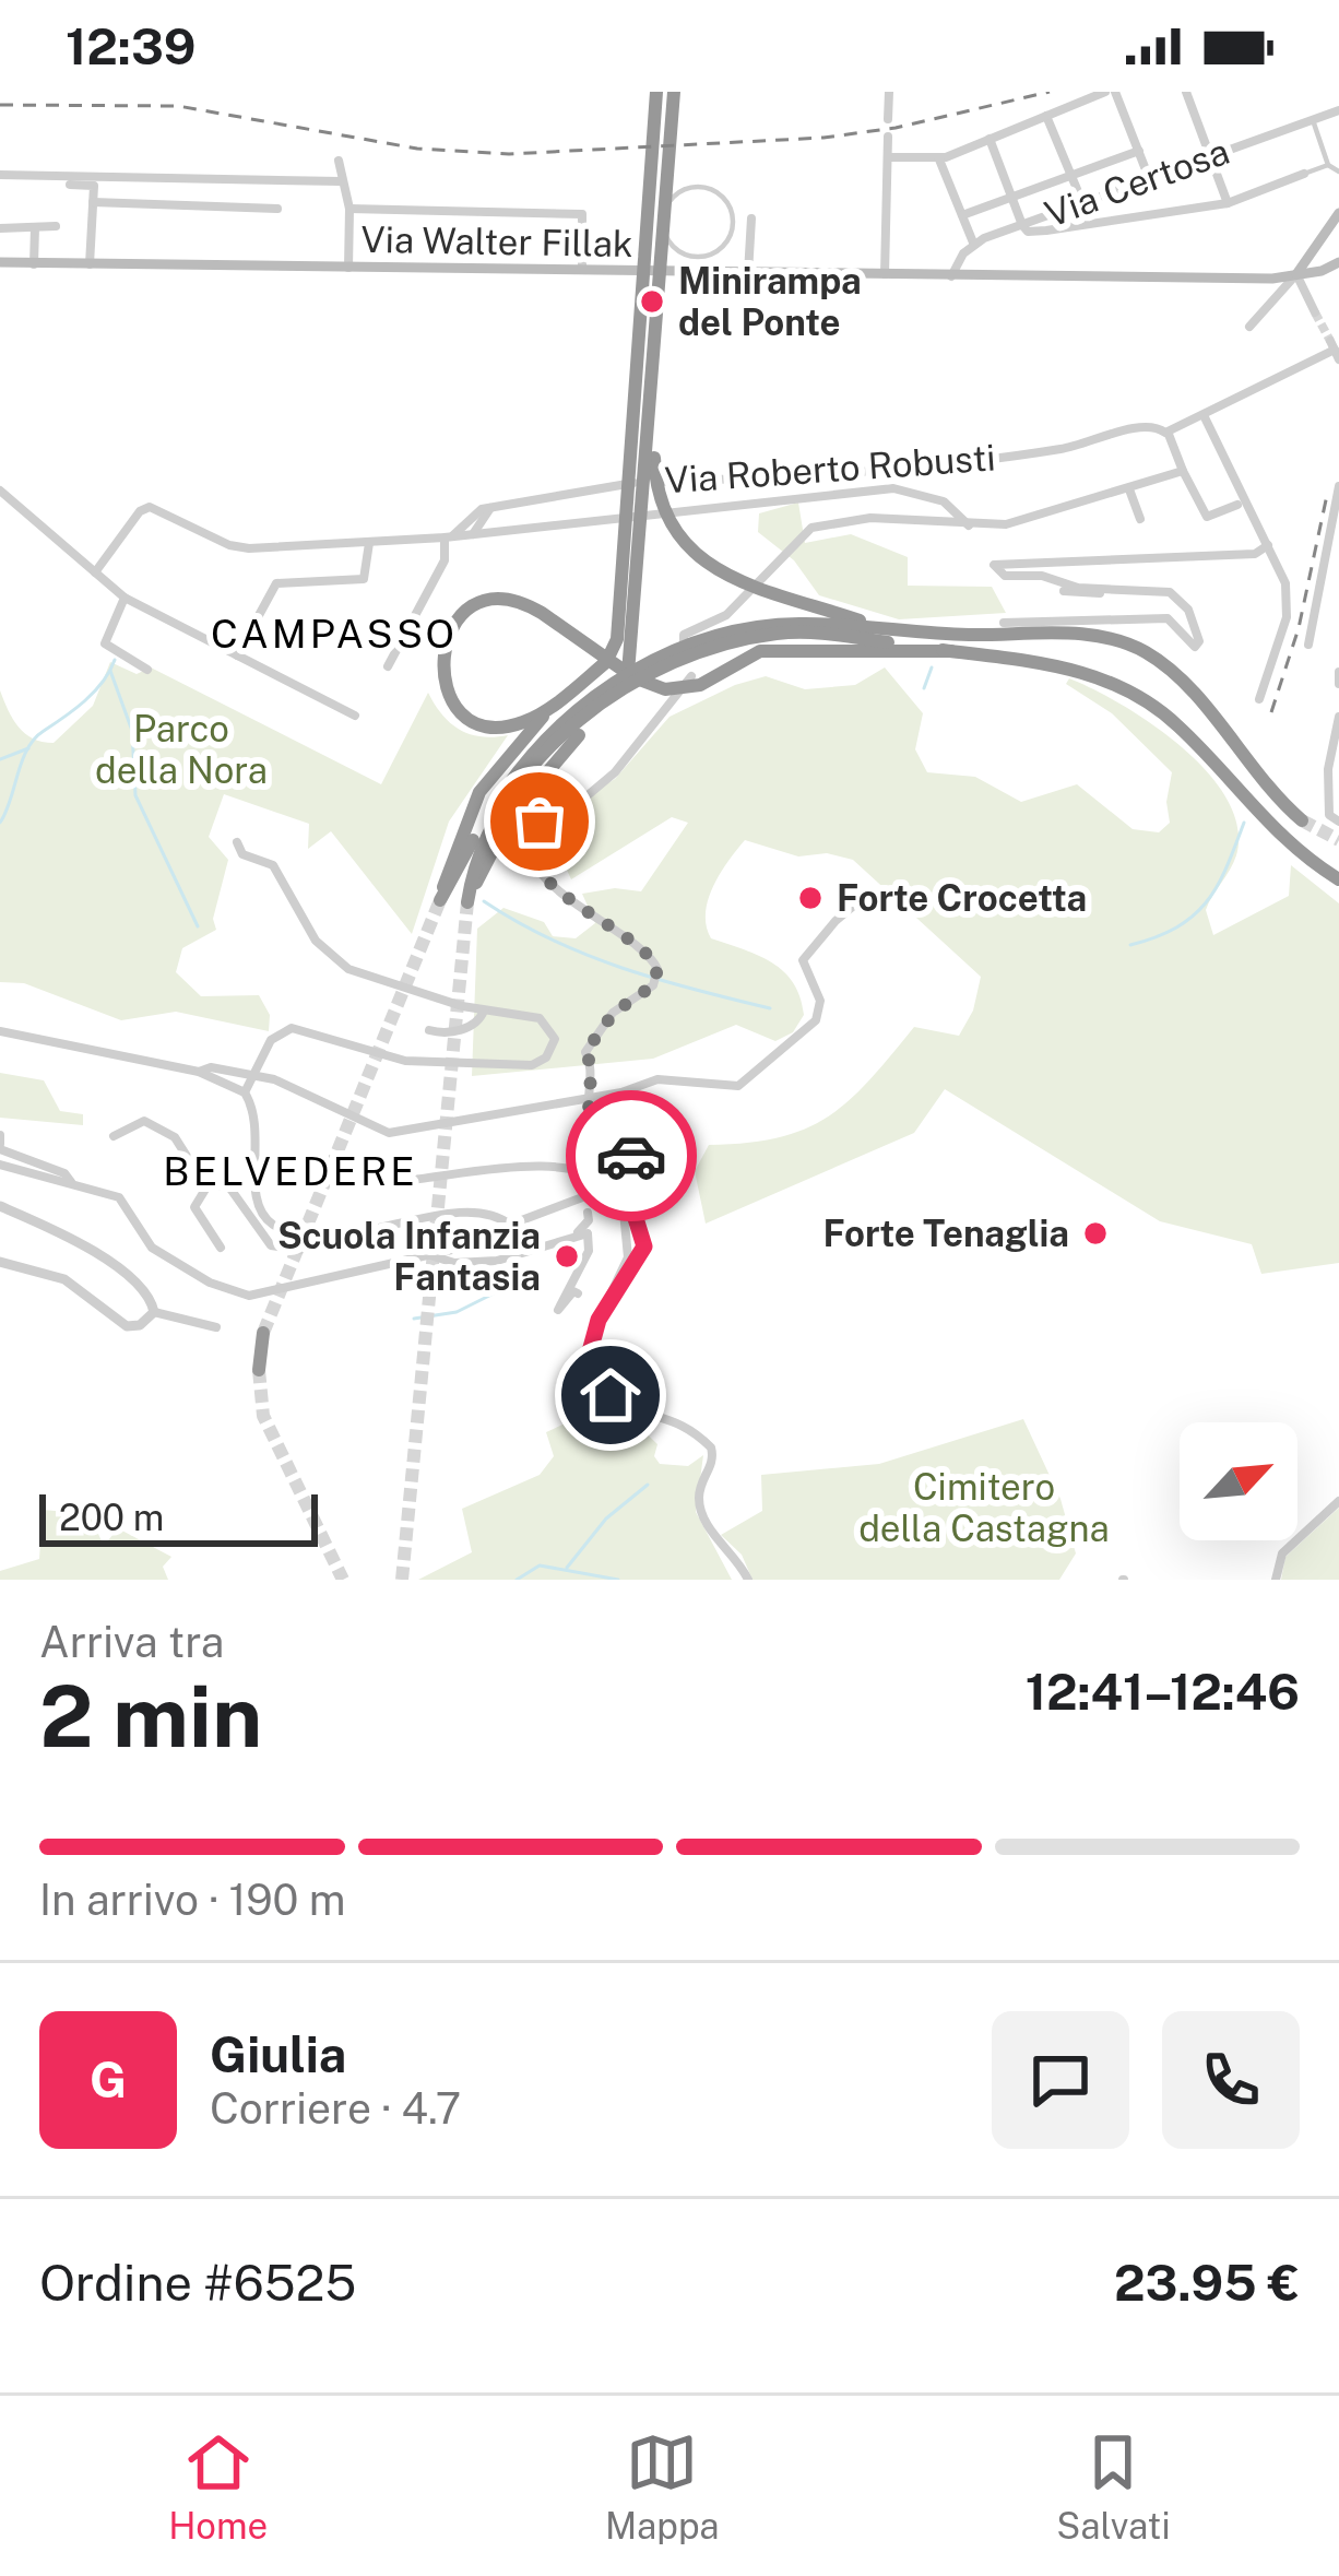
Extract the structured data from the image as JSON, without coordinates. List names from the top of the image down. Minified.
{"streets":{"main road":["Via Walter Fillak"],"street":["Via Certosa","Via Roberto Robusti"]},"districts":["CAMPASSO","BELVEDERE"],"parks":["Parco della Nora","Cimitero della Castagna"],"places":["Minirampa del Ponte","Forte Crocetta","Forte Tenaglia","Scuola Infanzia Fantasia"],"scale_bar":"200 m","north":"top right","page":{"status":"12:39","scale":"200 m","heading":["2 min","Arriva tra","12:41–12:46"],"panel":["Giulia","Corriere · 4.7","Ordine #6525","23.95 €"],"bar":"In arrivo · 190 m","round":"G","tabs":["Home","Mappa","Salvati"]}}
